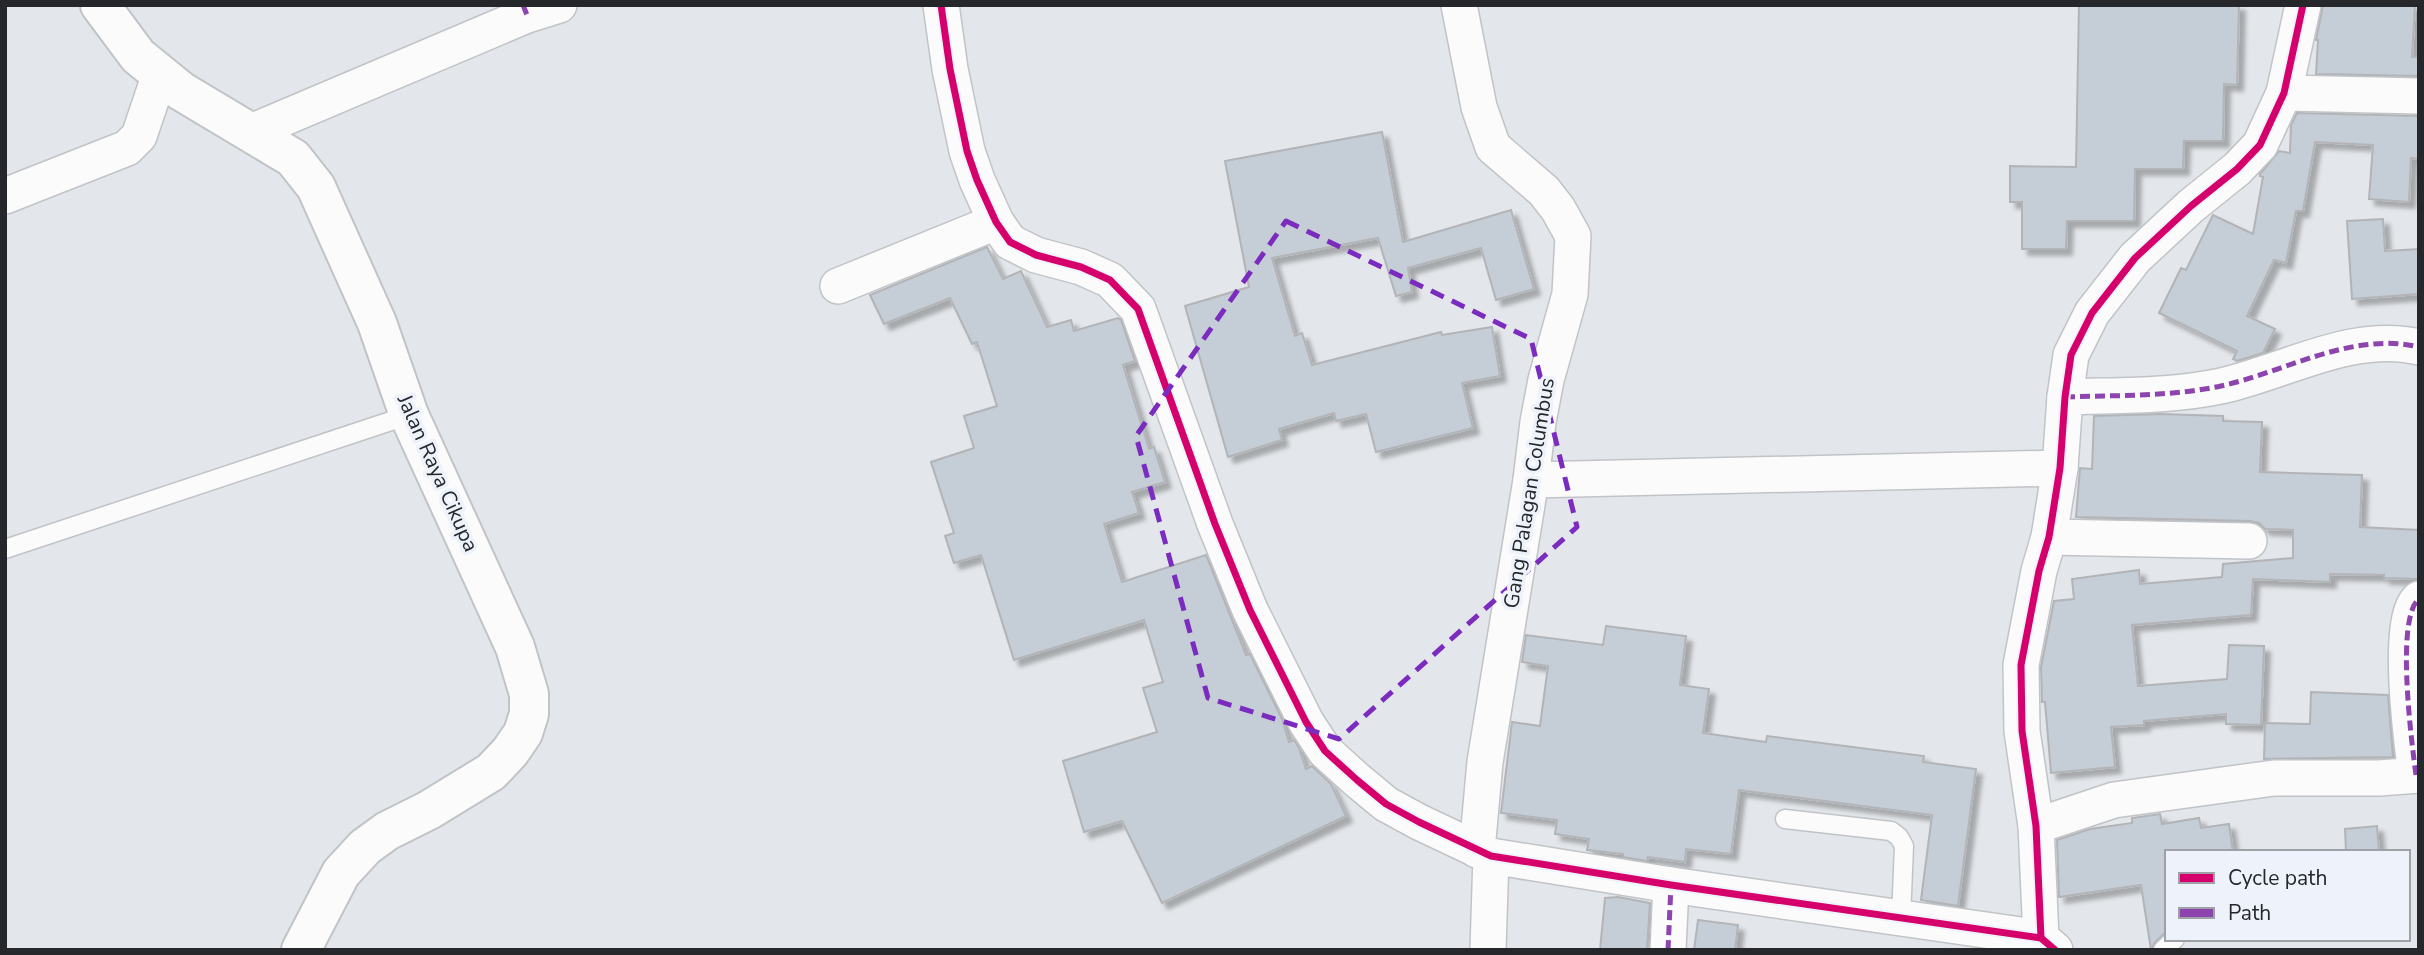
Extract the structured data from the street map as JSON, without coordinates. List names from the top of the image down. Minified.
{"streets":{"main road":["Jalan Raya Cikupa"],"street":["Gang Palagan Columbus"]},"legend":["Cycle path","Path"]}
